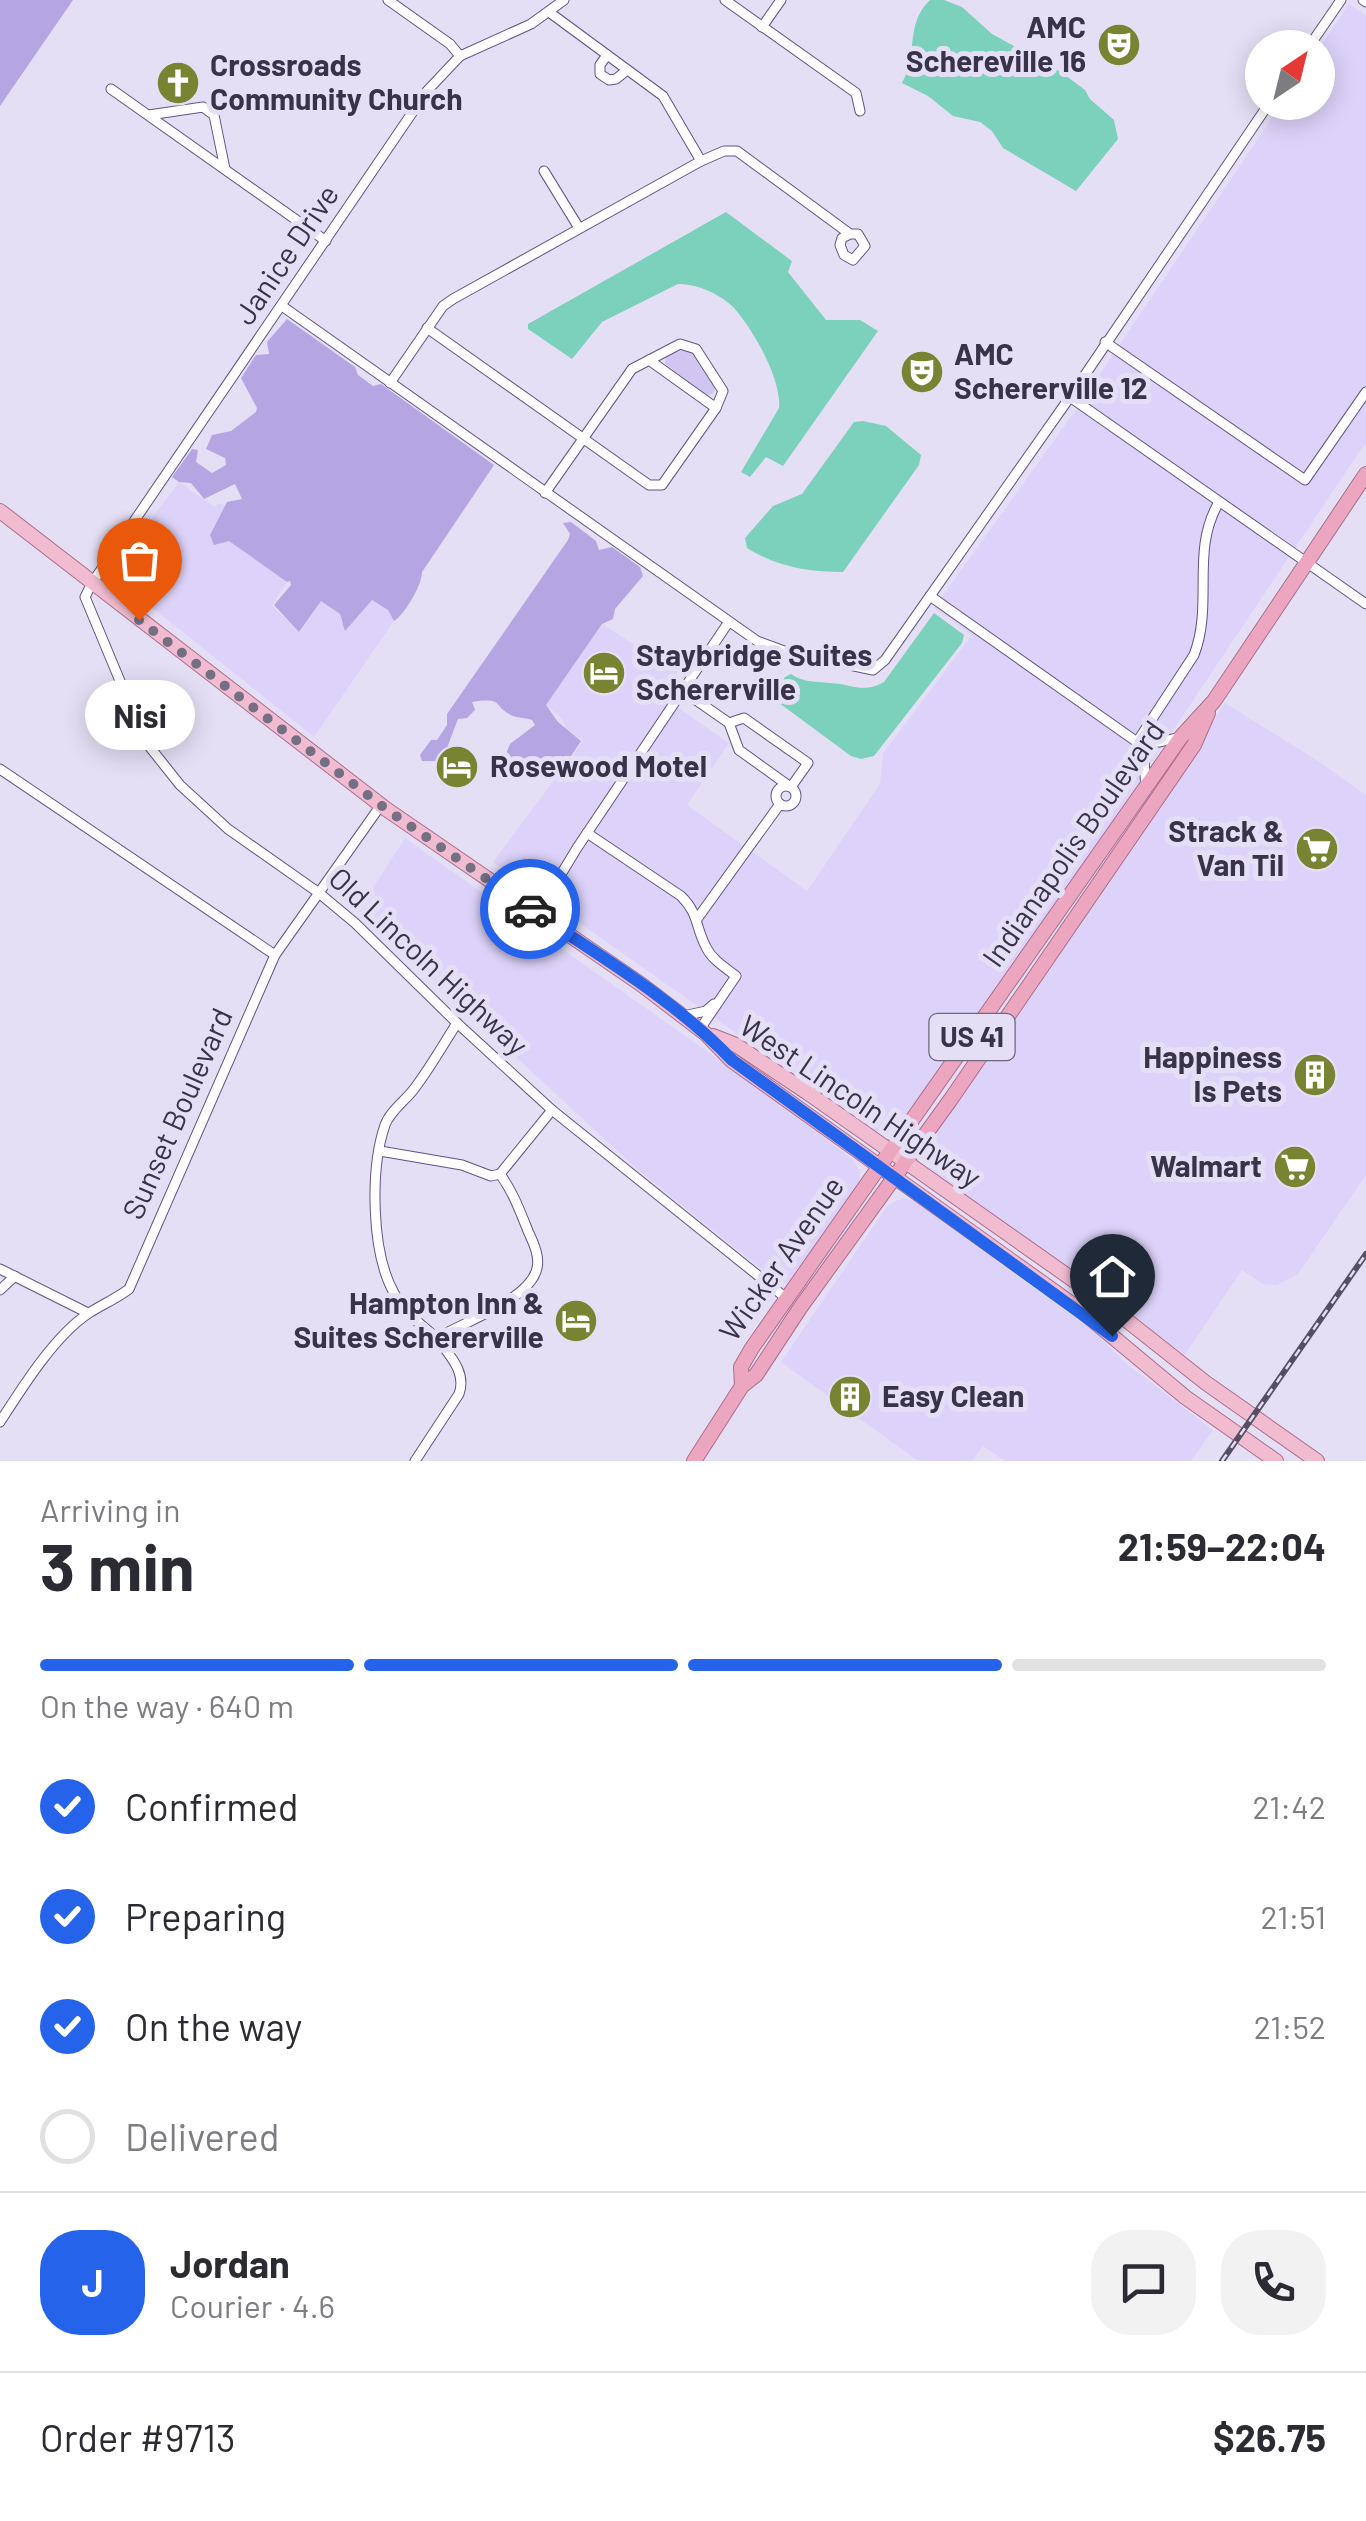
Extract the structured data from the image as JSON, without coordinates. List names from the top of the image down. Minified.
{"streets":{"highway":["Indianapolis Boulevard","US 41","Wicker Avenue"],"main road":["West Lincoln Highway"],"street":["Janice Drive","Old Lincoln Highway","Sunset Boulevard"]},"crossings":[["Janice Drive","Old Lincoln Highway"],["Indianapolis Boulevard","West Lincoln Highway"],["Indianapolis Boulevard","Wicker Avenue"],["Old Lincoln Highway","Sunset Boulevard"],["Old Lincoln Highway","Wicker Avenue"],["West Lincoln Highway","Wicker Avenue"]],"places":{"theatre":["AMC Schereville 16","AMC Schererville 12"],"church":["Crossroads Community Church"],"other":["Nisi"],"hotel":["Staybridge Suites Schererville","Rosewood Motel","Hampton Inn & Suites Schererville"],"supermarket":["Strack & Van Til","Walmart"],"building":["Happiness Is Pets","Easy Clean"]},"north":"top right","page":{"bubble":"Nisi","heading":["3 min","Arriving in","21:59–22:04"],"panel":["Jordan","Courier · 4.6","Order #9713","$26.75"],"bar":"On the way · 640 m","list":[["Confirmed","21:42"],["Preparing","21:51"],["On the way","21:52"],"Delivered"],"round":"J"}}
